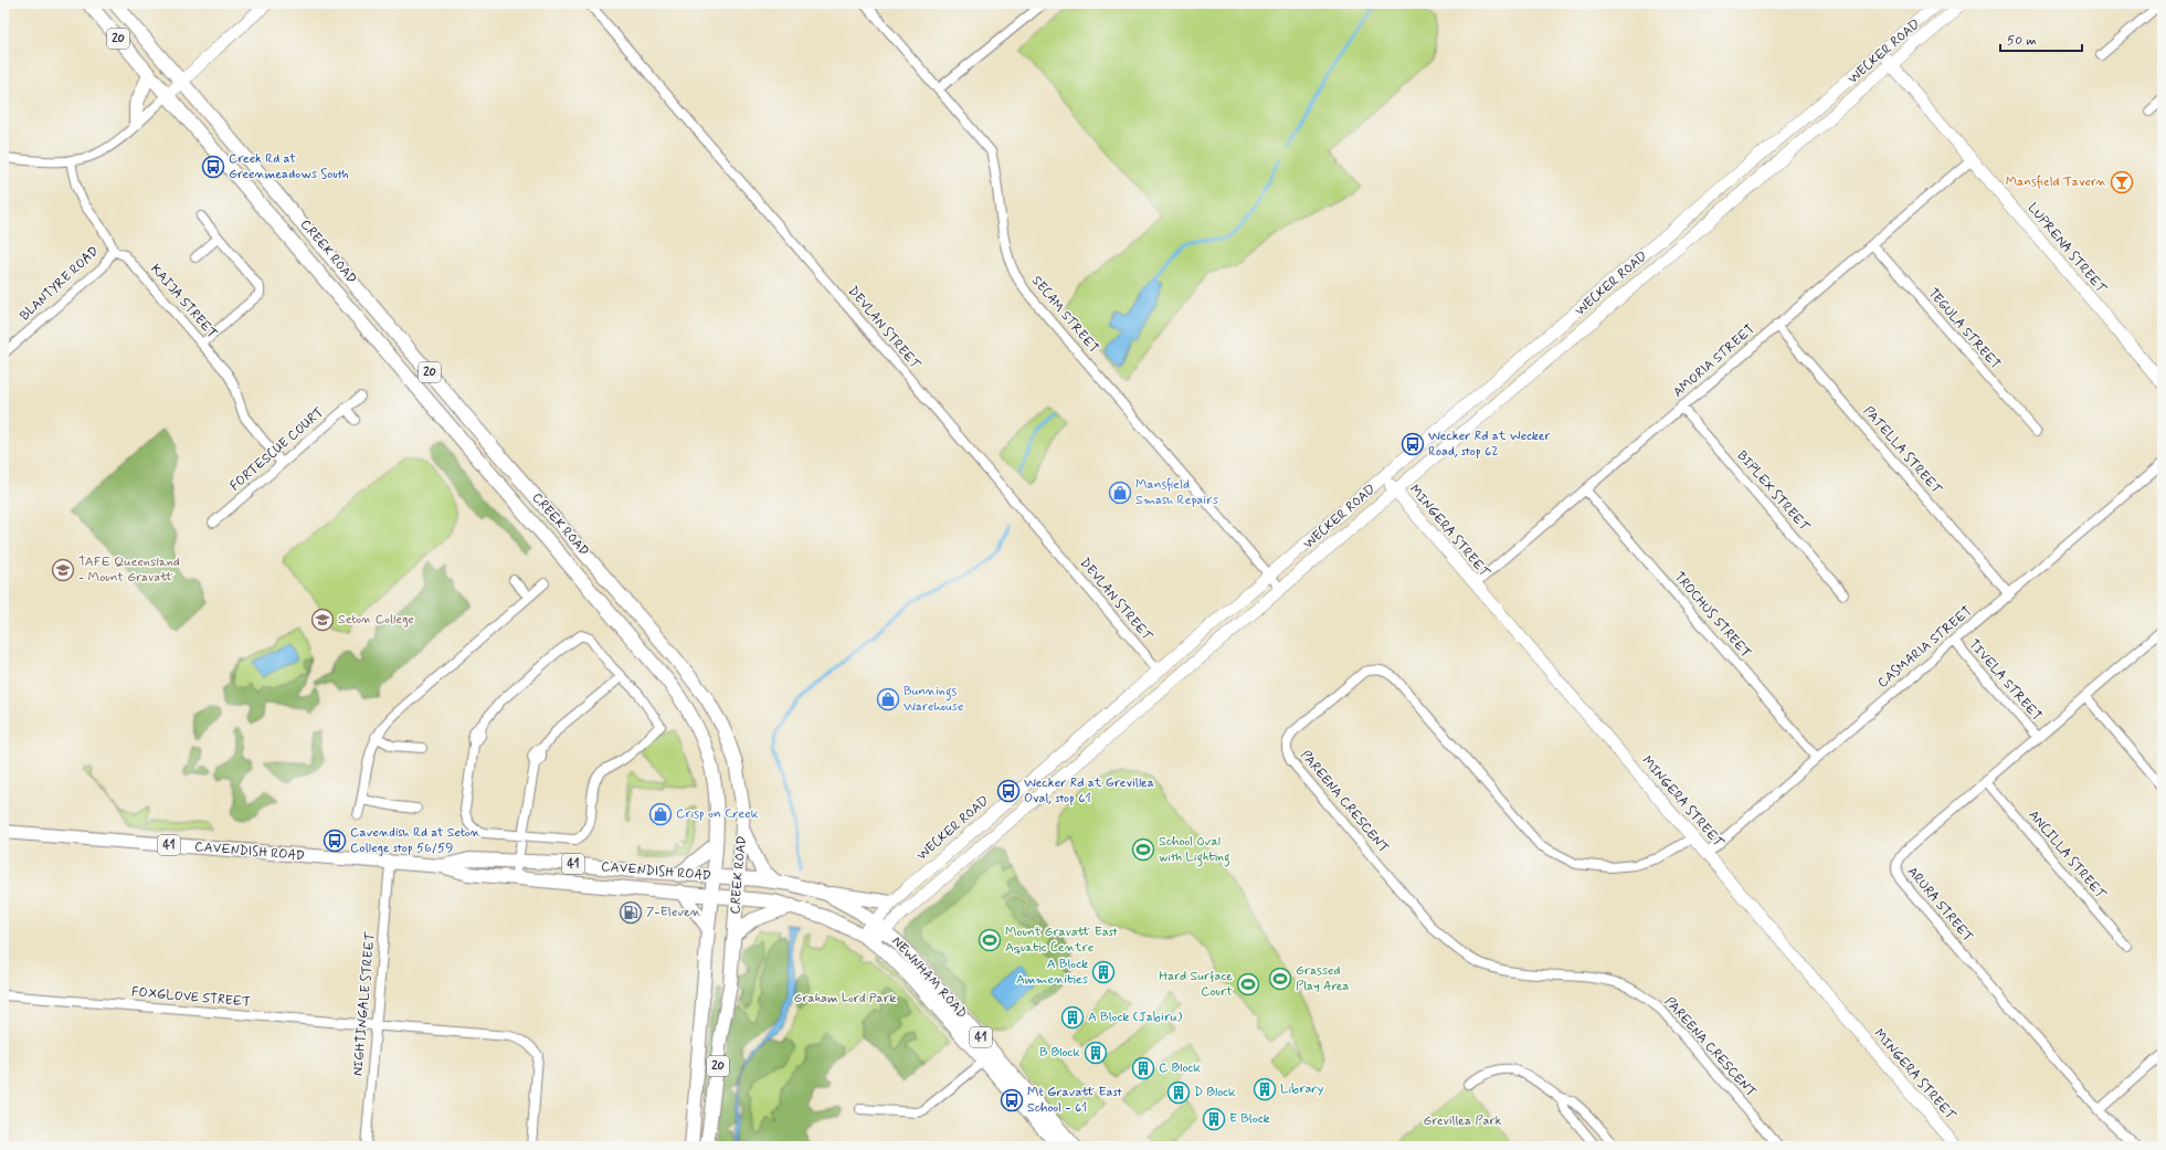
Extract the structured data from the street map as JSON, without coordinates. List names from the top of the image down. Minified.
{"streets":{"main road":["20","CREEK ROAD","41","CAVENDISH ROAD","NEWNHAM ROAD"],"street":["WECKER ROAD","LUPRENA STREET","BLANTYRE ROAD","KAIJA STREET","SECAM STREET","DEVLAN STREET","TEGULA STREET","AMORIA STREET","FORTESCUE COURT","PATELLA STREET","BIPLEX STREET","MINGERA STREET","TROCHUS STREET","CASMARIA STREET","TIVELA STREET","PAREENA CRESCENT","ANCILLA STREET","ARURA STREET","FOXGLOVE STREET","NIGHTINGALE STREET"]},"crossings":[["WECKER ROAD","LUPRENA STREET"],["WECKER ROAD","SECAM STREET"],["WECKER ROAD","DEVLAN STREET"],["WECKER ROAD","MINGERA STREET"],["WECKER ROAD","NEWNHAM ROAD"],["LUPRENA STREET","AMORIA STREET"],["CREEK ROAD","CAVENDISH ROAD"],["CREEK ROAD","NEWNHAM ROAD"],["BLANTYRE ROAD","KAIJA STREET"],["KAIJA STREET","FORTESCUE COURT"],["TEGULA STREET","AMORIA STREET"],["AMORIA STREET","PATELLA STREET"],["AMORIA STREET","BIPLEX STREET"],["AMORIA STREET","MINGERA STREET"],["AMORIA STREET","TROCHUS STREET"],["PATELLA STREET","CASMARIA STREET"],["MINGERA STREET","CASMARIA STREET"],["MINGERA STREET","PAREENA CRESCENT"],["TROCHUS STREET","CASMARIA STREET"],["CASMARIA STREET","TIVELA STREET"],["TIVELA STREET","ARURA STREET"],["CAVENDISH ROAD","NEWNHAM ROAD"],["CAVENDISH ROAD","NIGHTINGALE STREET"],["ANCILLA STREET","ARURA STREET"],["FOXGLOVE STREET","NIGHTINGALE STREET"]],"parks":["Graham Lord Park","Grevillea Park"],"places":{"bus stop":["Creek Rd at Greenmeadows South","Wecker Rd at Wecker Road, stop 62","Wecker Rd at Grevillea Oval, stop 61","Cavendish Rd at Seton College stop 56/59","Mt Gravatt East School - 61"],"bar":["Mansfield Tavern"],"shop":["Mansfield Smash Repairs","Bunnings Warehouse","Crisp on Creek"],"school or university":["TAFE Queensland - Mount Gravatt","Seton College"],"sports":["School Oval with Lighting","Mount Gravatt East Aquatic Centre","Grassed Play Area","Hard Surface Court"],"fuel station":["7-Eleven"],"building":["A Block Ammenities","A Block (Jabiru)","B Block","C Block","Library","D Block","E Block"]},"scale_bar":"50 m"}
